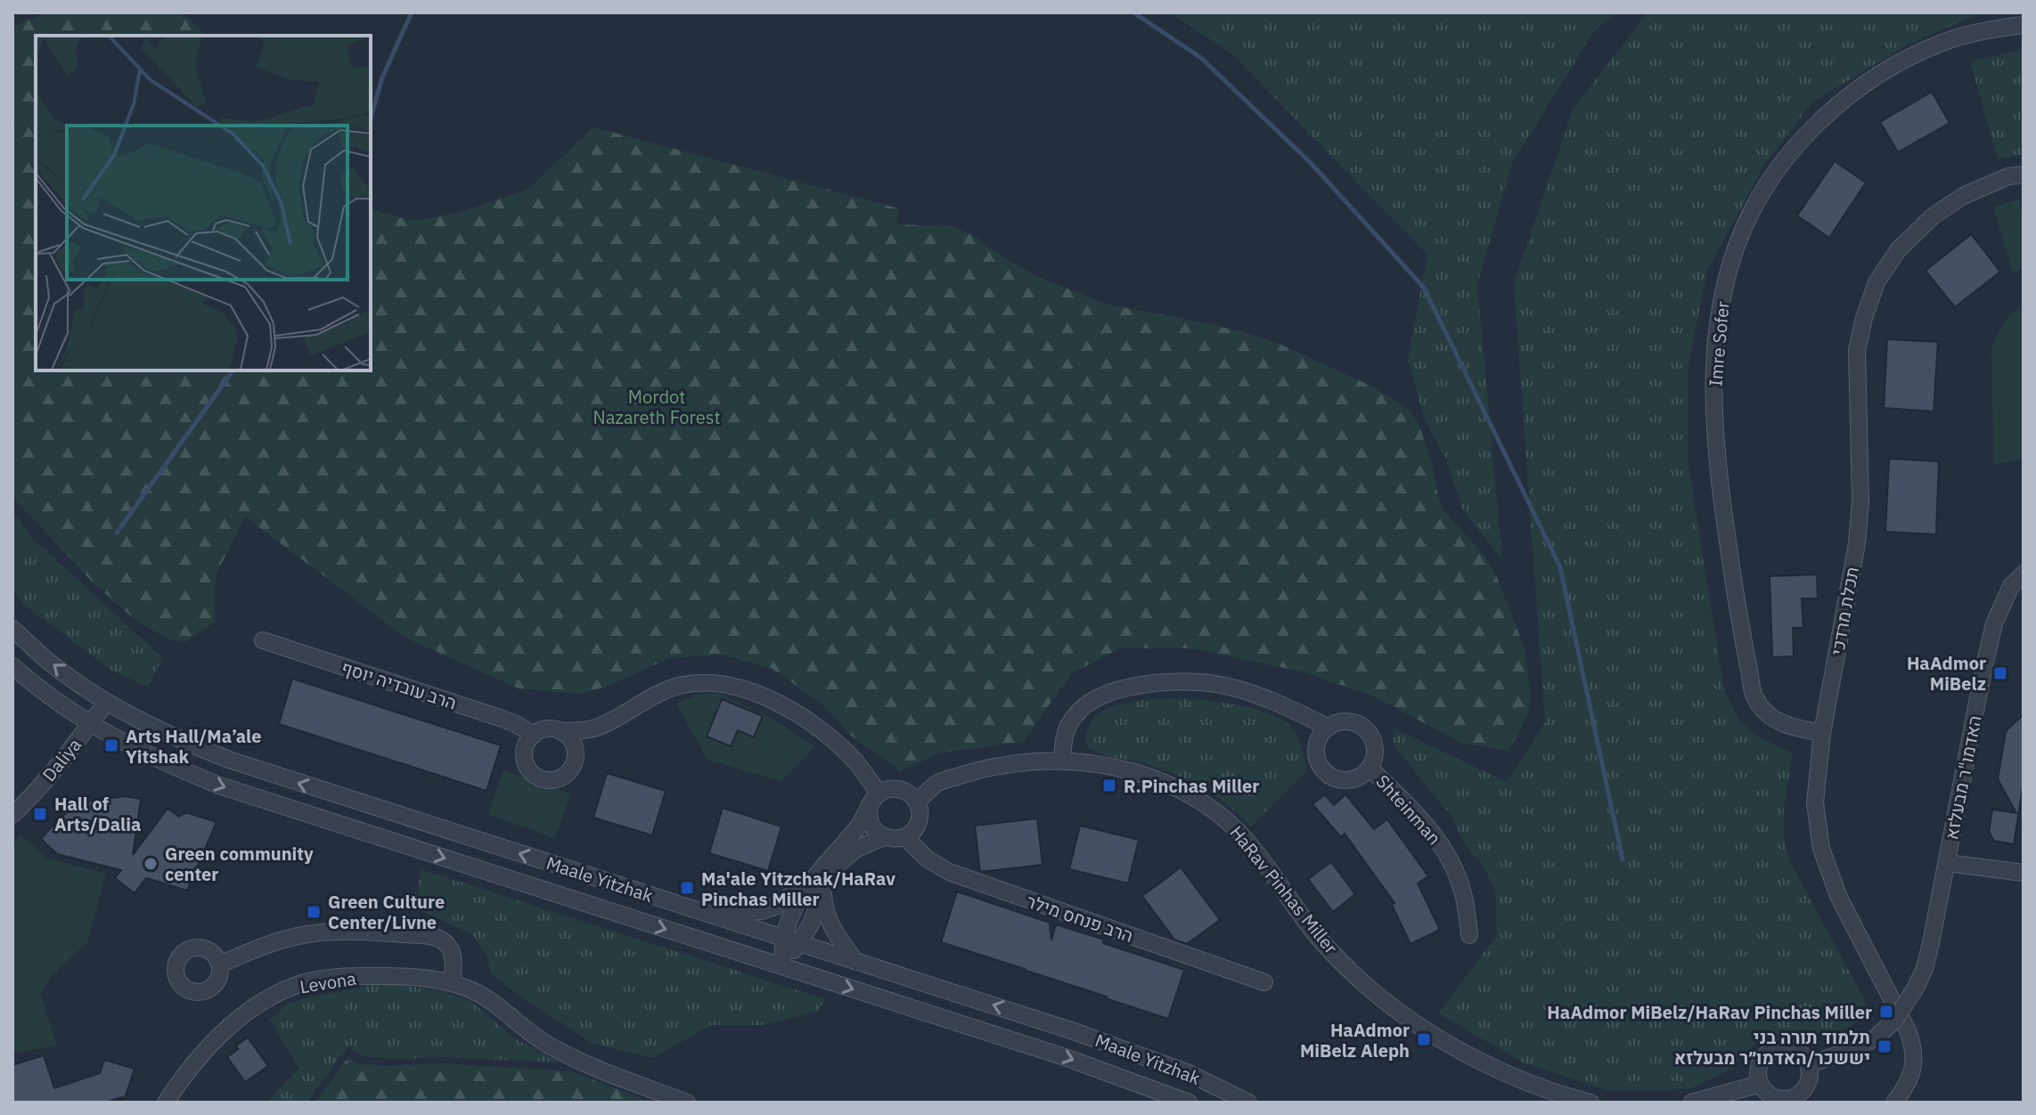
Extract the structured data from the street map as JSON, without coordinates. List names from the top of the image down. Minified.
{"streets":{"street":["Imre Sofer","תכלת מרדכי","הרב עובדיה יוסף","Daliya","האדמו\"ר מבעלזא","Shteinman","Maale Yitzhak","HaRav Pinhas Miller","הרב פנחס מילר","Levona"]},"crossings":[["Imre Sofer","תכלת מרדכי"],["Daliya","Maale Yitzhak"],["HaRav Pinhas Miller","הרב פנחס מילר"]],"parks":["Mordot Nazareth Forest"],"places":{"transit":["HaAdmor MiBelz","Arts Hall/Ma’ale Yitshak","R.Pinchas Miller","Hall of Arts/Dalia","Ma'ale Yitzchak/HaRav Pinchas Miller","Green Culture Center/Livne","HaAdmor MiBelz/HaRav Pinchas Miller","HaAdmor MiBelz Aleph","תלמוד תורה בני יששכר/האדמו״ר מבעלזא"],"other":["Green community center"]}}
